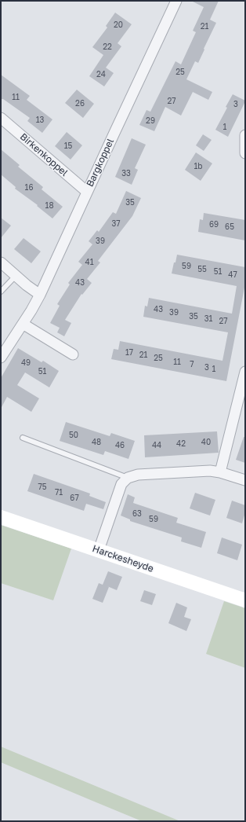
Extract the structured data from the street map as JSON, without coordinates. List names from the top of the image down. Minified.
{"streets":{"main road":["Harckesheyde"],"street":["Birkenkoppel","Bargkoppel"]},"crossings":[["Birkenkoppel","Bargkoppel"]],"house_numbers":["20","21","22","25","24","11","27","26","3","13","29","1","15","1b","33","16","35","18","37","69","65","39","41","59","55","51","47","43","43","39","35","31","27","17","21","25","11","49","7","3","1","51","50","48","40","42","46","44","75","71","67","63","59"]}
